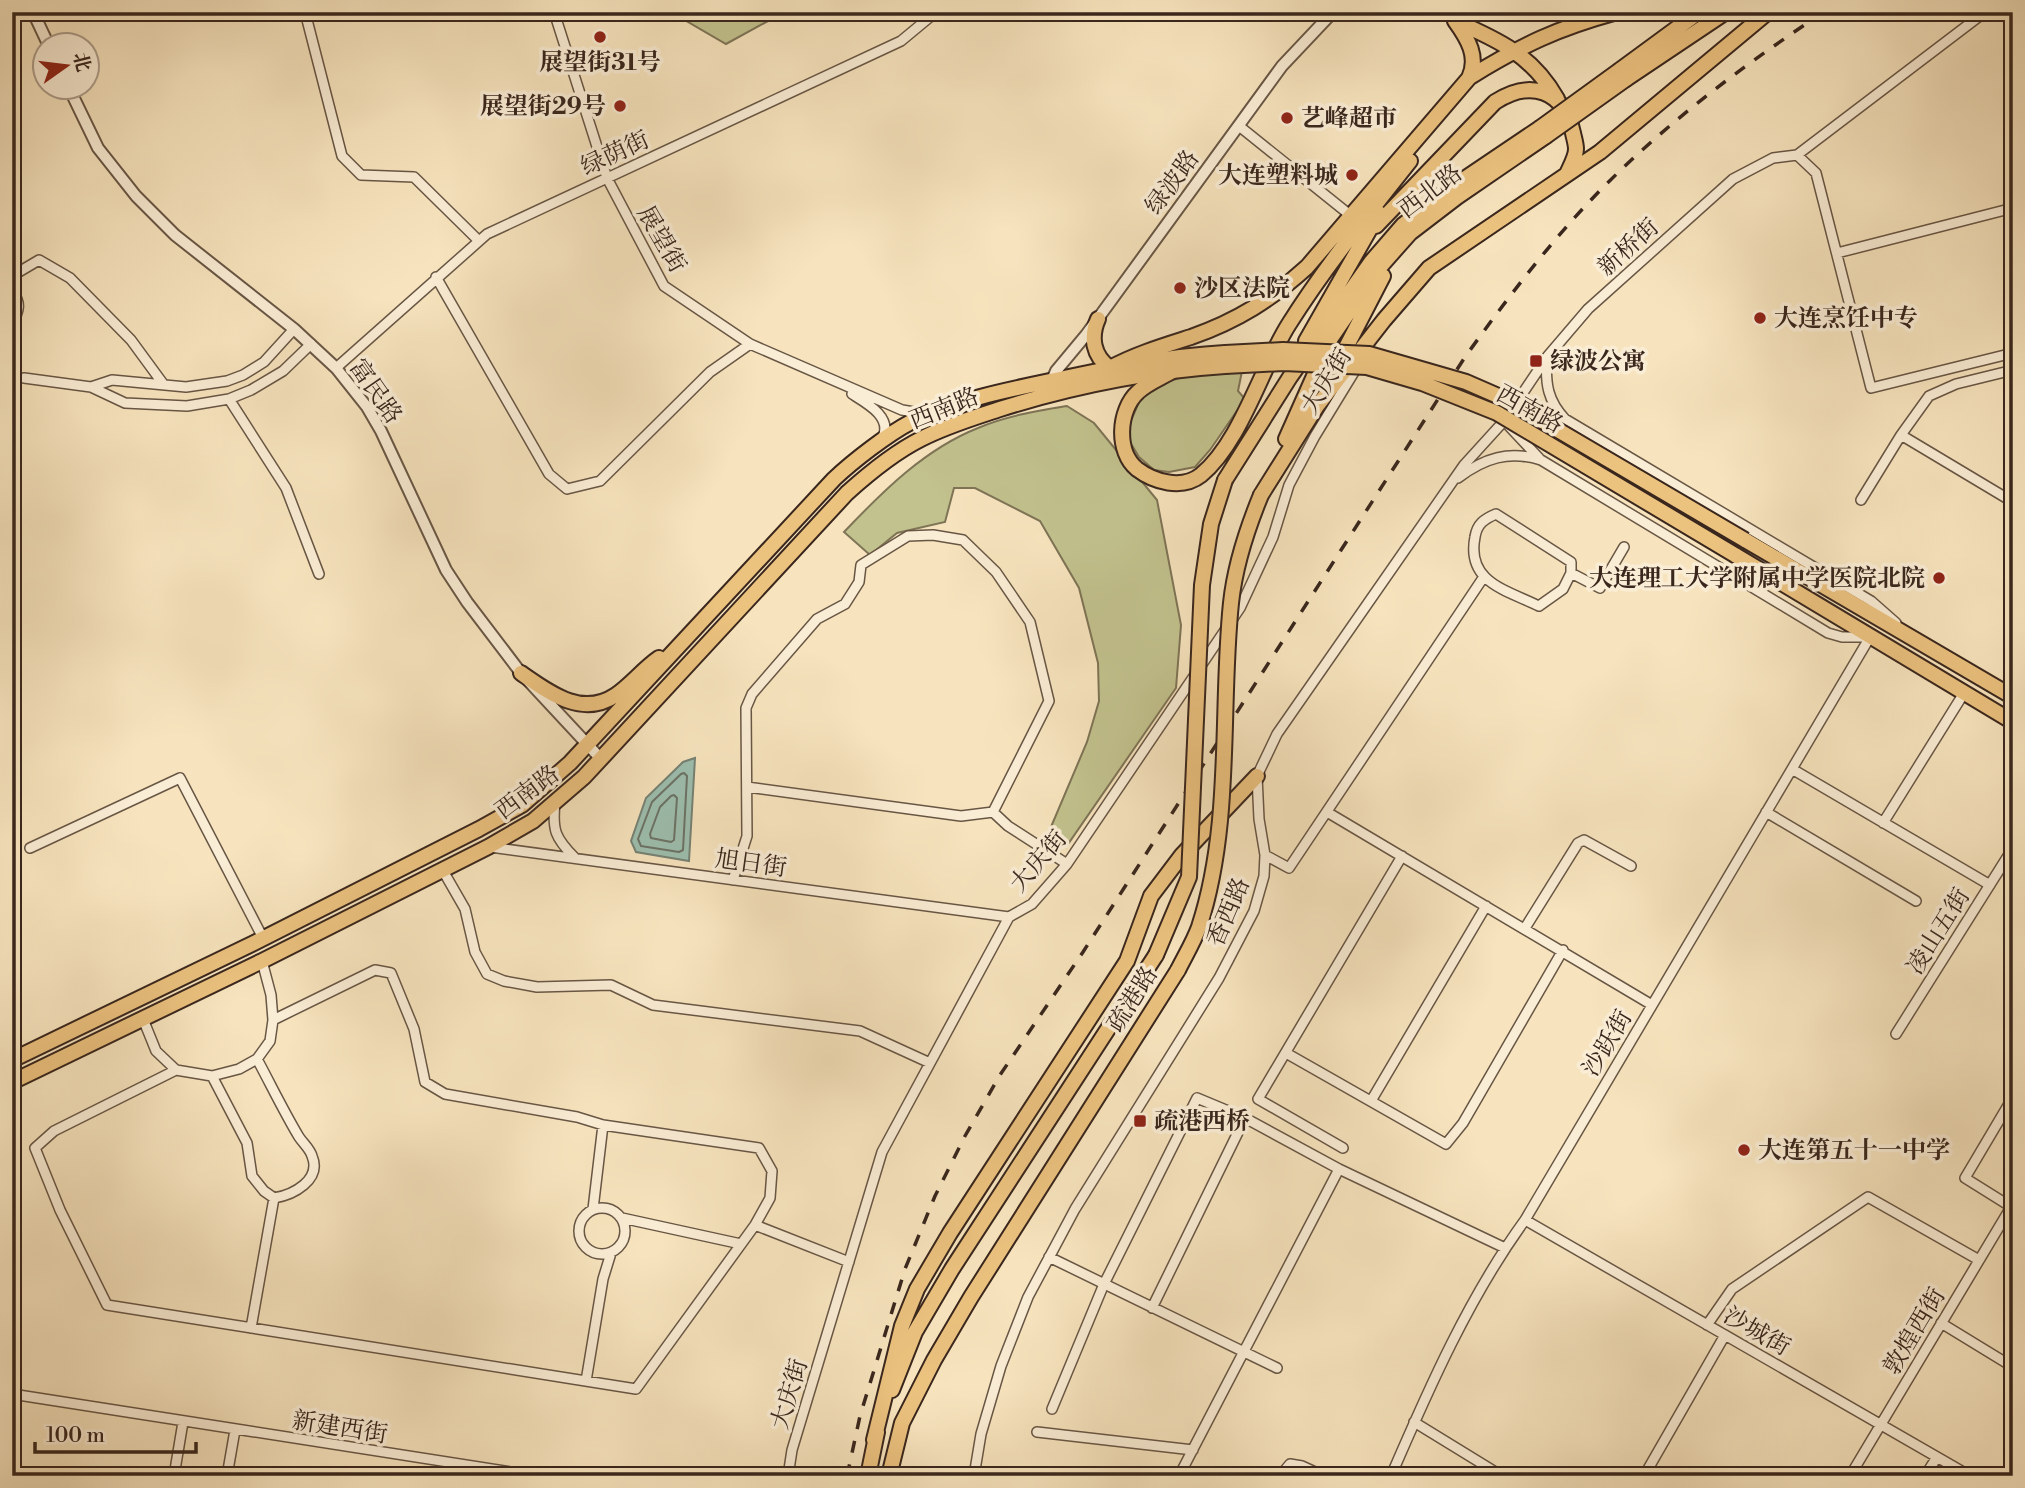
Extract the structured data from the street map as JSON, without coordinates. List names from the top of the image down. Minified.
{"streets":{"main road":["西北路","西南路","疏港路"],"street":["绿荫街","绿波路","展望街","新桥街","大庆街","富民路","旭日街","香西路","凌山五街","沙跃街","沙城街","敦煌西街","新建西街"]},"crossings":[["绿荫街","展望街"],["绿荫街","富民路"],["绿波路","西南路"],["西北路","疏港路"],["展望街","西南路"],["新桥街","香西路"],["大庆街","旭日街"],["富民路","西南路"],["西南路","旭日街"],["西南路","沙跃街"],["沙跃街","沙城街"],["沙城街","敦煌西街"]],"places":{"other":["展望街31号","展望街29号","艺峰超市","大连塑料城","沙区法院","大连烹饪中专","大连理工大学附属中学医院北院","大连第五十一中学"],"transit":["绿波公寓","疏港西桥"]},"scale_bar":"100 m","north":"right"}
